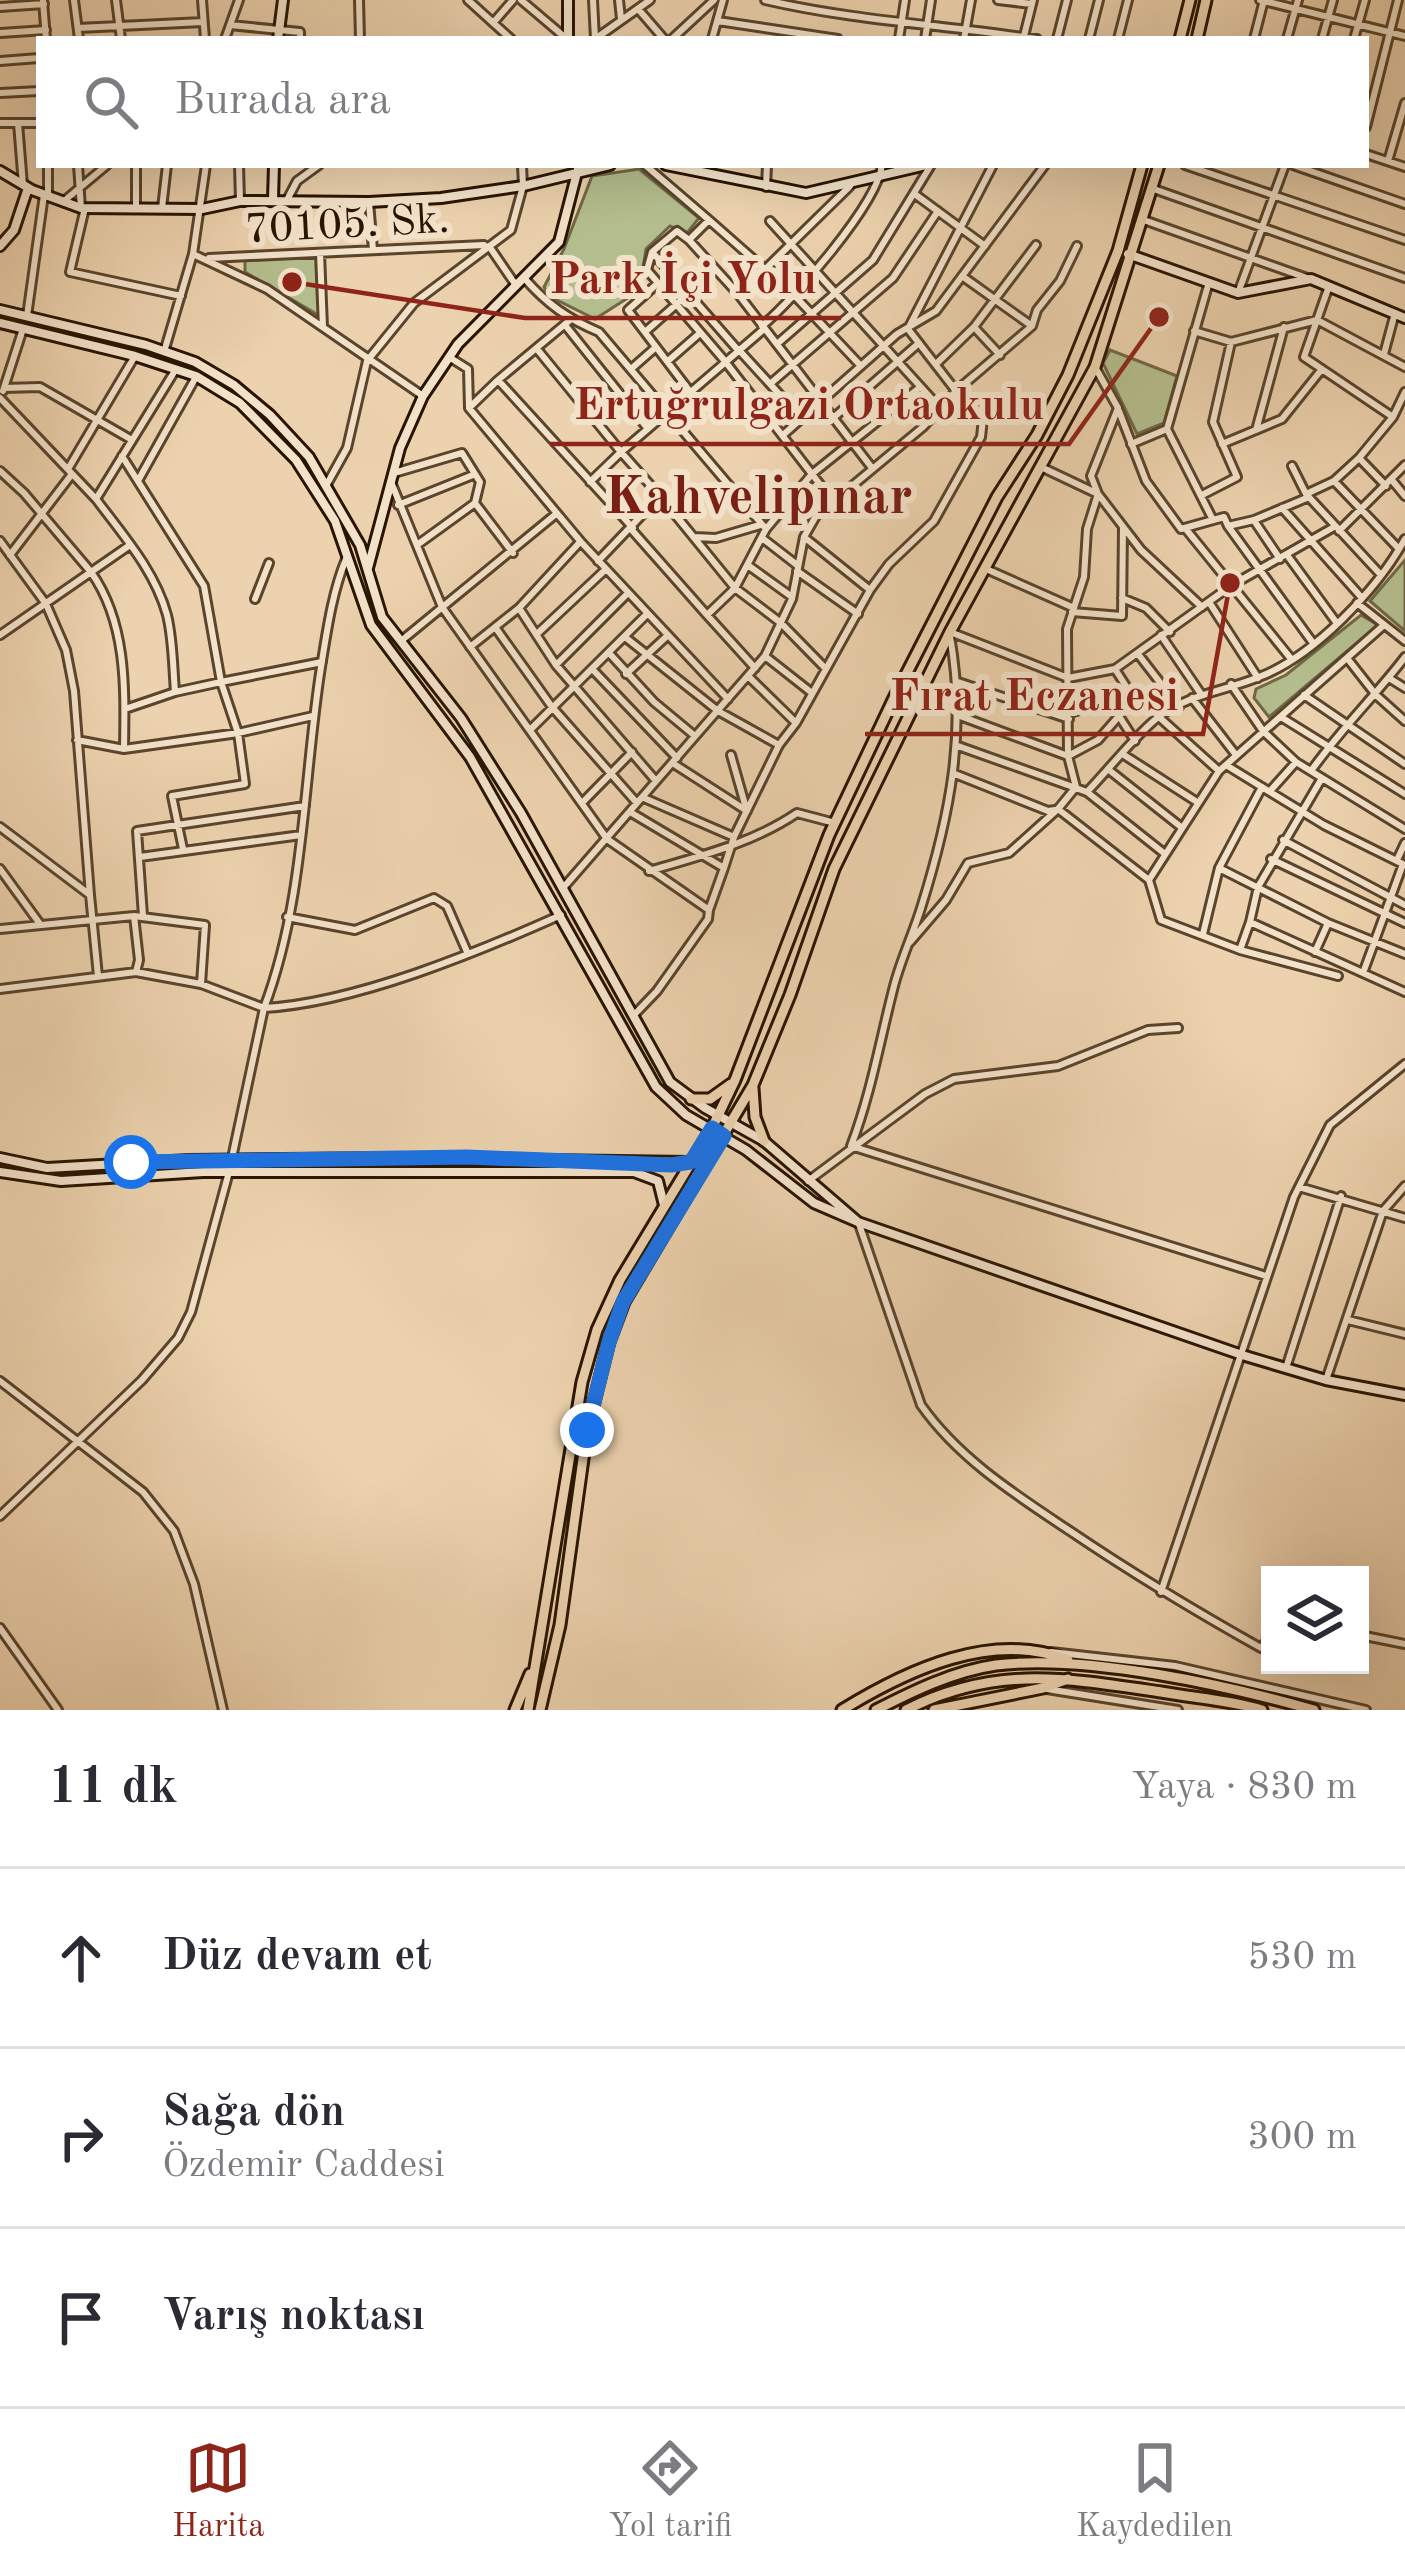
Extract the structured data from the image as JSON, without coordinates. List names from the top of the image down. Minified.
{"streets":{"street":["70105. Sk."]},"districts":["Kahvelipınar"],"places":["Park İçi Yolu","Ertuğrulgazi Ortaokulu","Fırat Eczanesi"],"page":{"search":"Burada ara","heading":["11 dk","Yaya · 830 m"],"list":[["Düz devam et","530 m"],["Sağa dön","Özdemir Caddesi","300 m"],"Varış noktası"],"nav":["Harita","Yol tarifi","Kaydedilen"]}}
